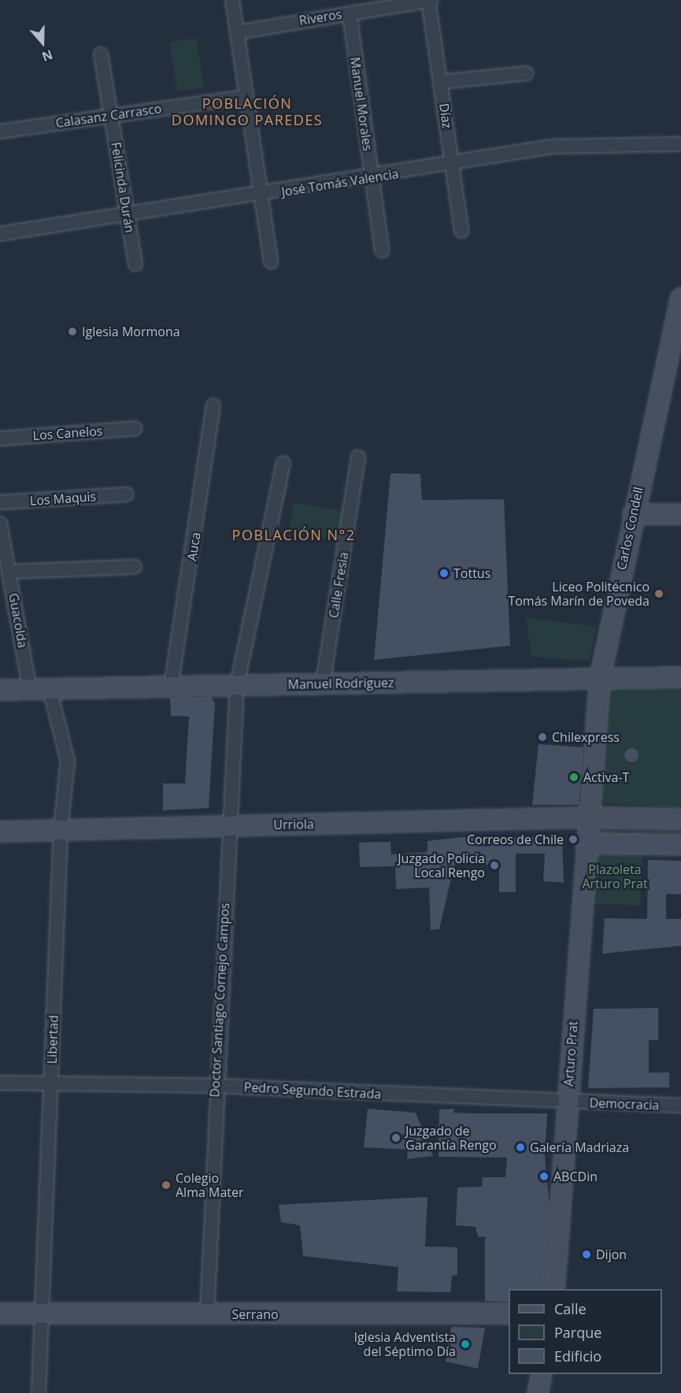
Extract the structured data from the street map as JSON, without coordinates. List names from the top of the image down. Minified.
{"streets":{"main road":["Carlos Condell","Manuel Rodríguez","Urriola","Arturo Prat","Serrano"],"street":["Riveros","Manuel Morales","Calasanz Carrasco","Díaz","José Tomás Valencia","Felicinda Durán","Los Canelos","Los Maquis","Auca","Calle Fresia","Guacolda","Doctor Santiago Cornejo Campos","Libertad","Pedro Segundo Estrada","Democracia"]},"crossings":[["Riveros","Manuel Morales"],["Riveros","Díaz"],["Manuel Morales","José Tomás Valencia"],["Calasanz Carrasco","Felicinda Durán"],["Díaz","José Tomás Valencia"],["José Tomás Valencia","Felicinda Durán"],["Carlos Condell","Manuel Rodríguez"],["Carlos Condell","Urriola"],["Carlos Condell","Arturo Prat"],["Auca","Manuel Rodríguez"],["Calle Fresia","Manuel Rodríguez"],["Guacolda","Manuel Rodríguez"],["Manuel Rodríguez","Doctor Santiago Cornejo Campos"],["Manuel Rodríguez","Libertad"],["Urriola","Doctor Santiago Cornejo Campos"],["Urriola","Libertad"],["Urriola","Arturo Prat"],["Doctor Santiago Cornejo Campos","Pedro Segundo Estrada"],["Doctor Santiago Cornejo Campos","Serrano"],["Libertad","Pedro Segundo Estrada"],["Libertad","Serrano"],["Arturo Prat","Pedro Segundo Estrada"],["Arturo Prat","Democracia"],["Pedro Segundo Estrada","Democracia"]],"districts":["POBLACIÓN DOMINGO PAREDES","POBLACIÓN N°2"],"parks":["Plazoleta Arturo Prat"],"places":["Iglesia Mormona","Tottus","Liceo Politécnico Tomás Marín de Poveda","Chilexpress","Activa-T","Correos de Chile","Juzgado Policía Local Rengo","Juzgado de Garantía Rengo","Galería Madriaza","ABCDin","Colegio Alma Mater","Dijon","Iglesia Adventista del Séptimo Día"],"legend":["Calle","Parque","Edificio"],"north":"bottom"}
